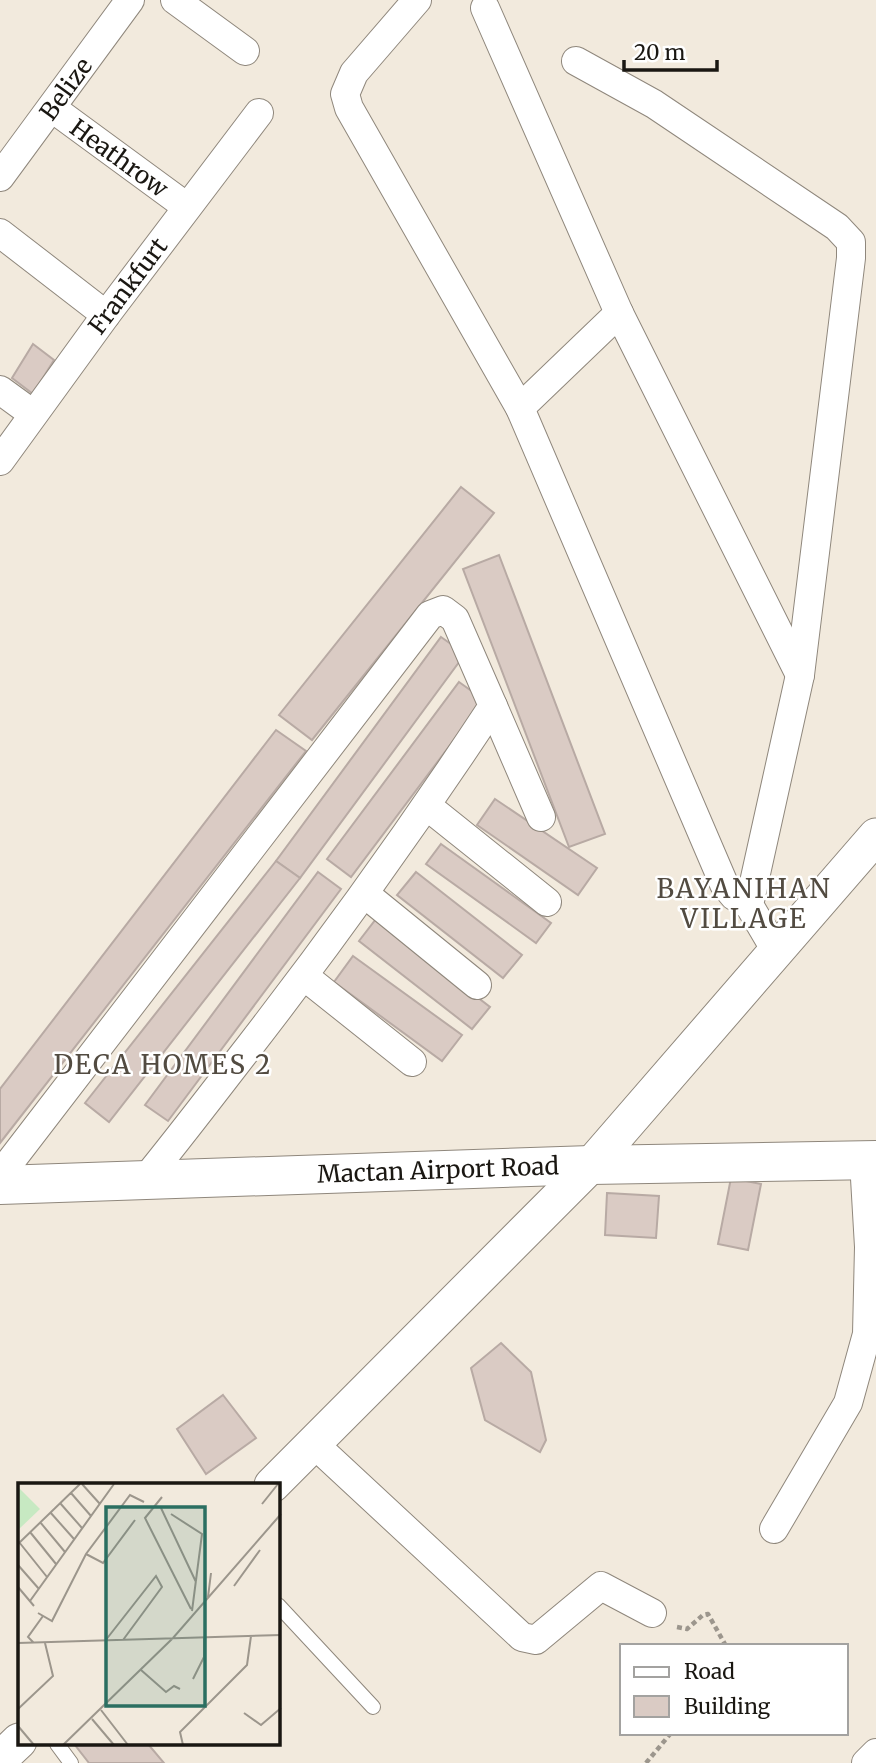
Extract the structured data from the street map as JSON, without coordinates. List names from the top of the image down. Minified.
{"streets":{"main road":["Mactan Airport Road"],"street":["Belize","Heathrow","Frankfurt"]},"crossings":[["Belize","Heathrow"],["Heathrow","Frankfurt"]],"districts":["BAYANIHAN VILLAGE","DECA HOMES 2"],"legend":["Road","Building"],"scale_bar":"20 m"}
